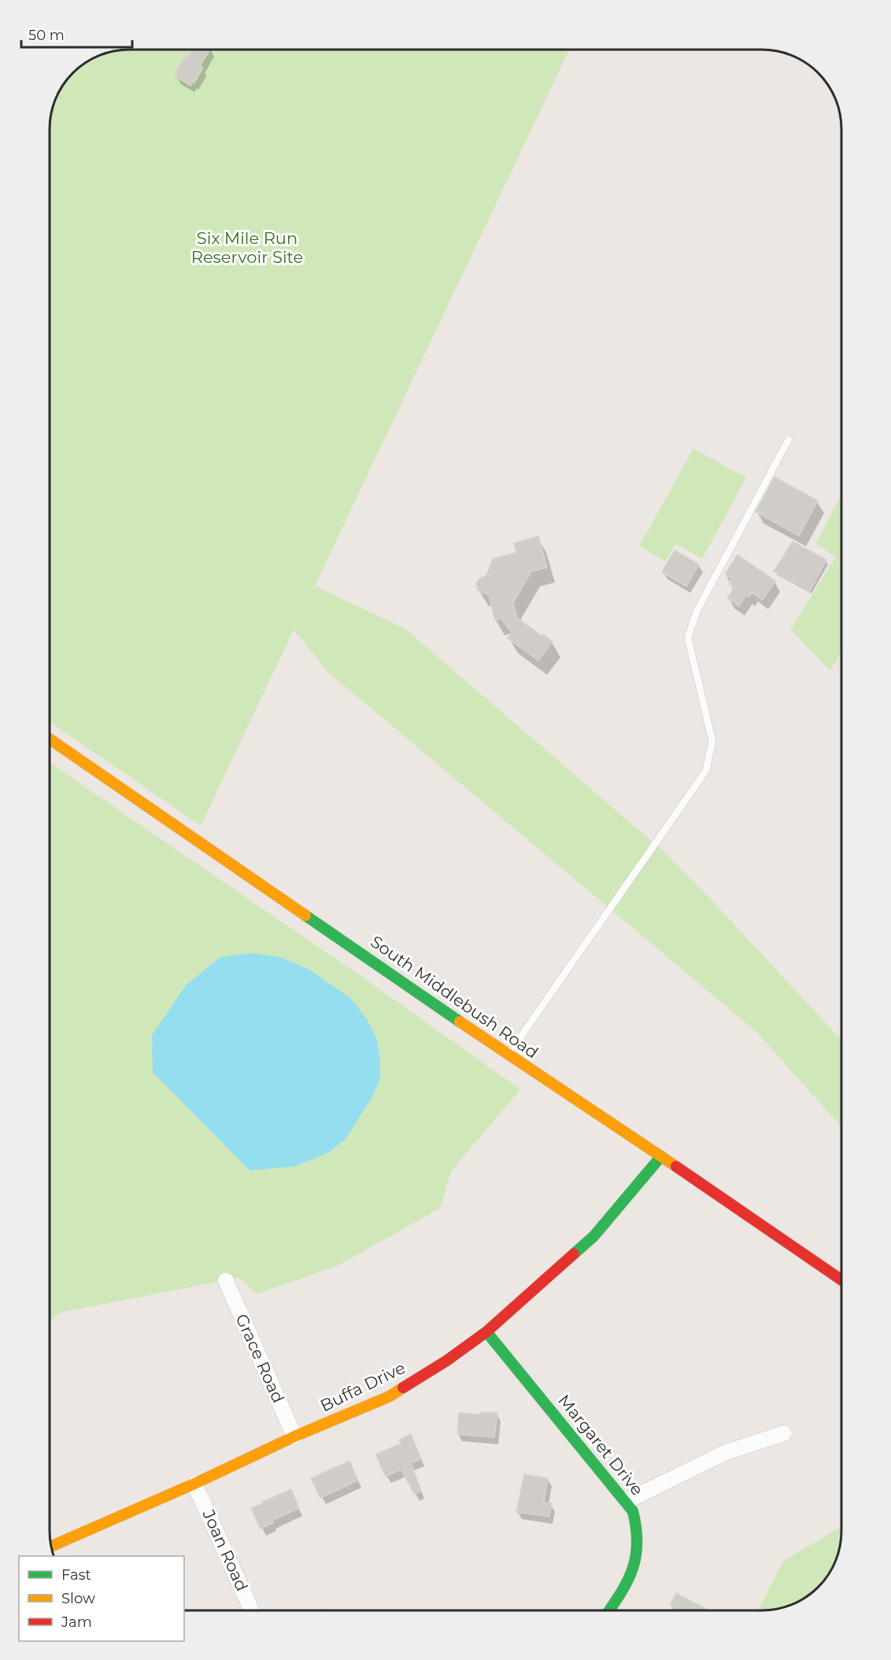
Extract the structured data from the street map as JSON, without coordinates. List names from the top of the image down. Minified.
{"streets":{"street":["South Middlebush Road","Grace Road","Buffa Drive","Margaret Drive","Joan Road"]},"crossings":[["South Middlebush Road","Buffa Drive"],["Grace Road","Buffa Drive"],["Buffa Drive","Margaret Drive"],["Buffa Drive","Joan Road"]],"parks":["Six Mile Run Reservoir Site"],"legend":["Fast","Slow","Jam"],"scale_bar":"50 m"}
